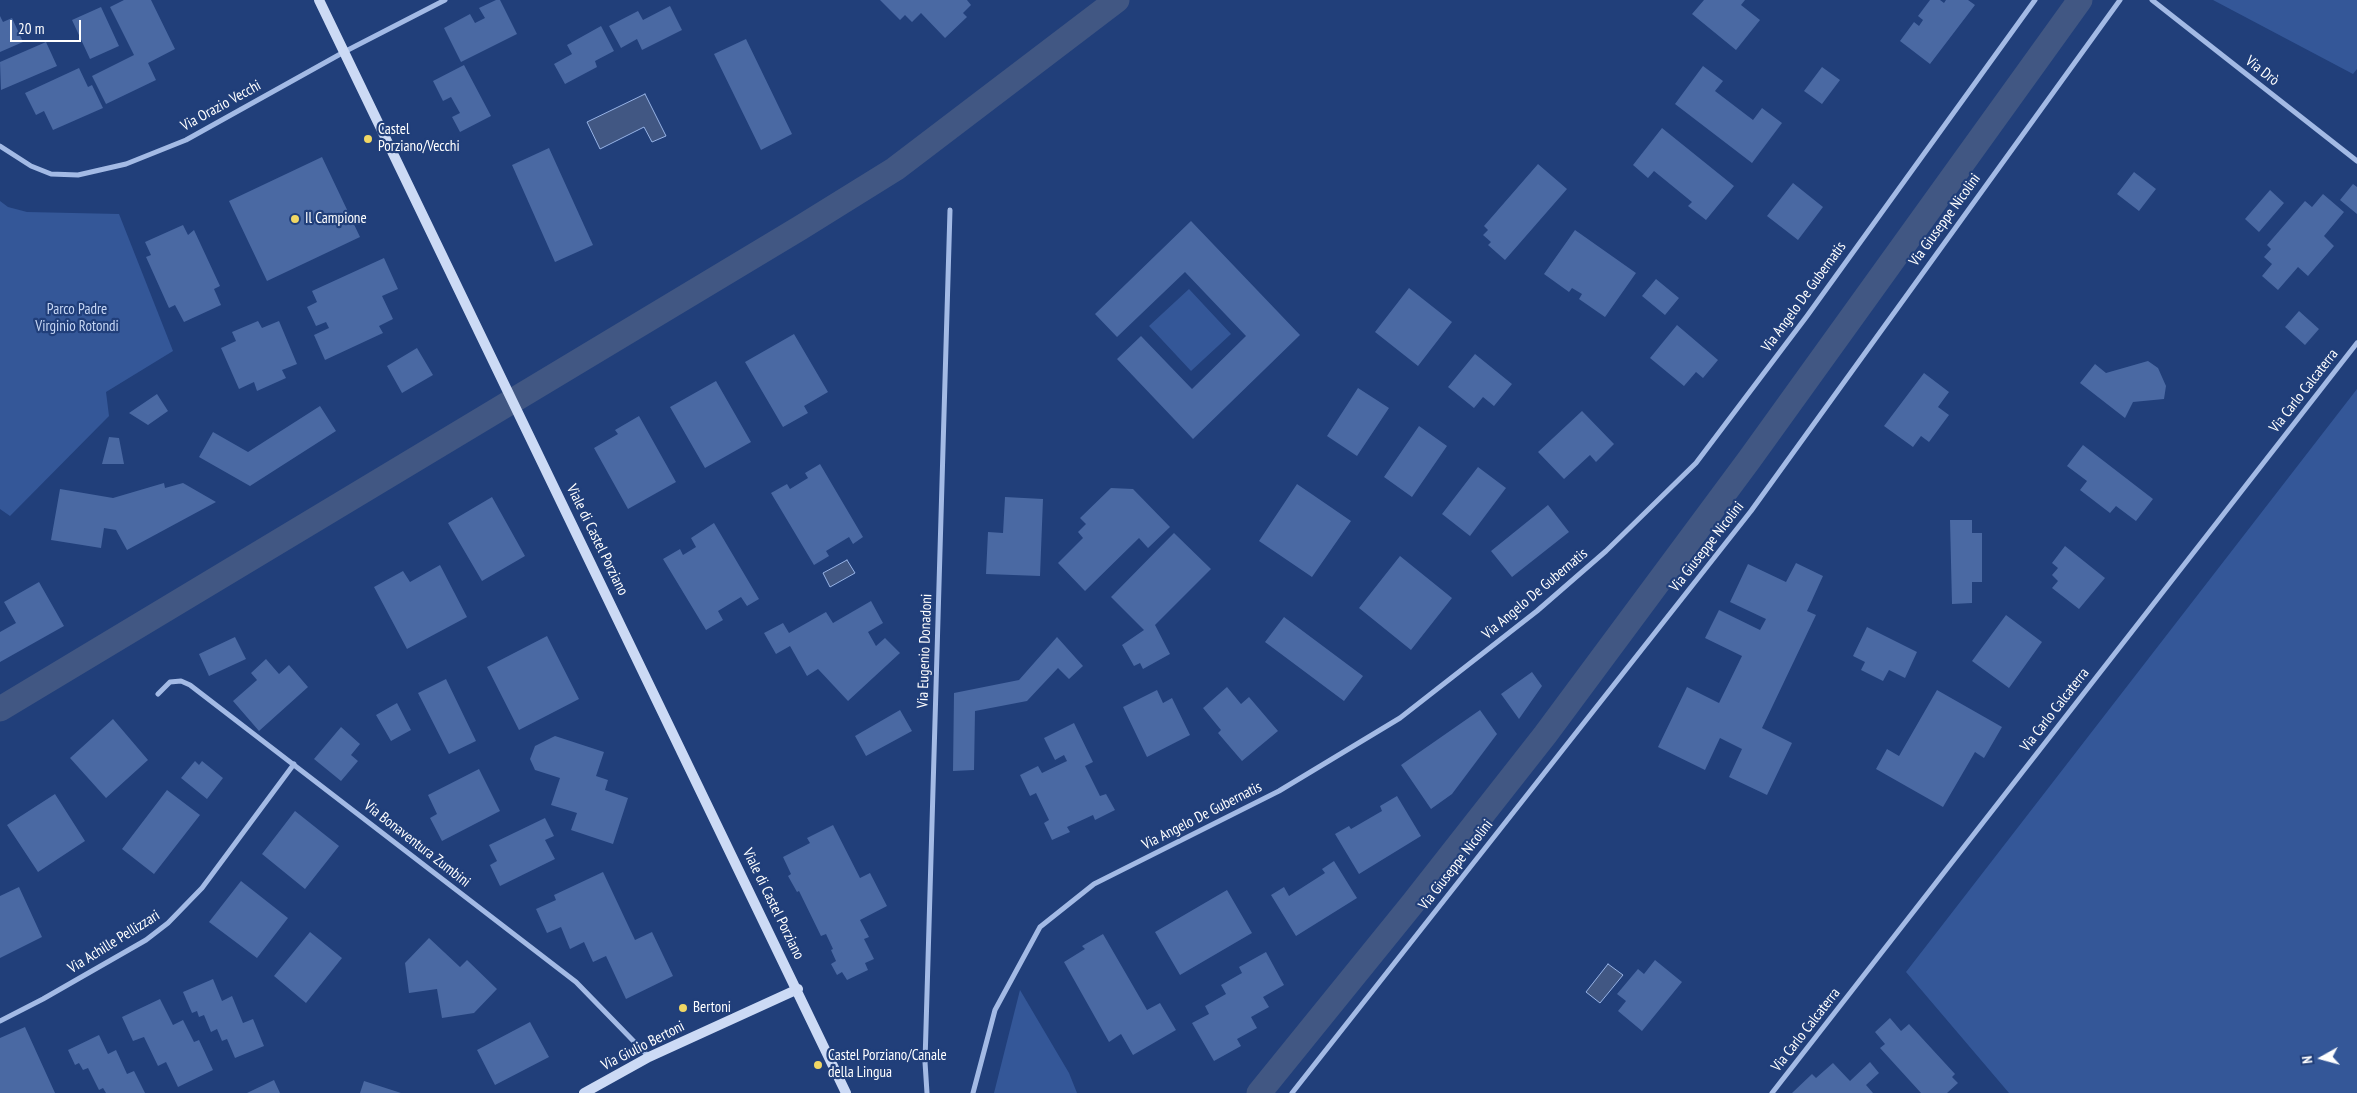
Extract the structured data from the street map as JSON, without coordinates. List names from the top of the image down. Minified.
{"streets":{"street":["Via Drò","Via Orazio Vecchi","Via Giuseppe Nicolini","Via Angelo De Gubernatis","Via Carlo Calcaterra","Viale di Castel Porziano","Via Eugenio Donadoni","Via Bonaventura Zumbini","Via Achille Pellizzari","Via Giulio Bertoni"]},"crossings":[["Via Orazio Vecchi","Viale di Castel Porziano"],["Viale di Castel Porziano","Via Giulio Bertoni"],["Via Bonaventura Zumbini","Via Achille Pellizzari"],["Via Bonaventura Zumbini","Via Giulio Bertoni"]],"parks":["Parco Padre Virginio Rotondi"],"places":["Castel Porziano/Vecchi","Il Campione","Bertoni","Castel Porziano/Canale della Lingua"],"scale_bar":"20 m","north":"left"}
